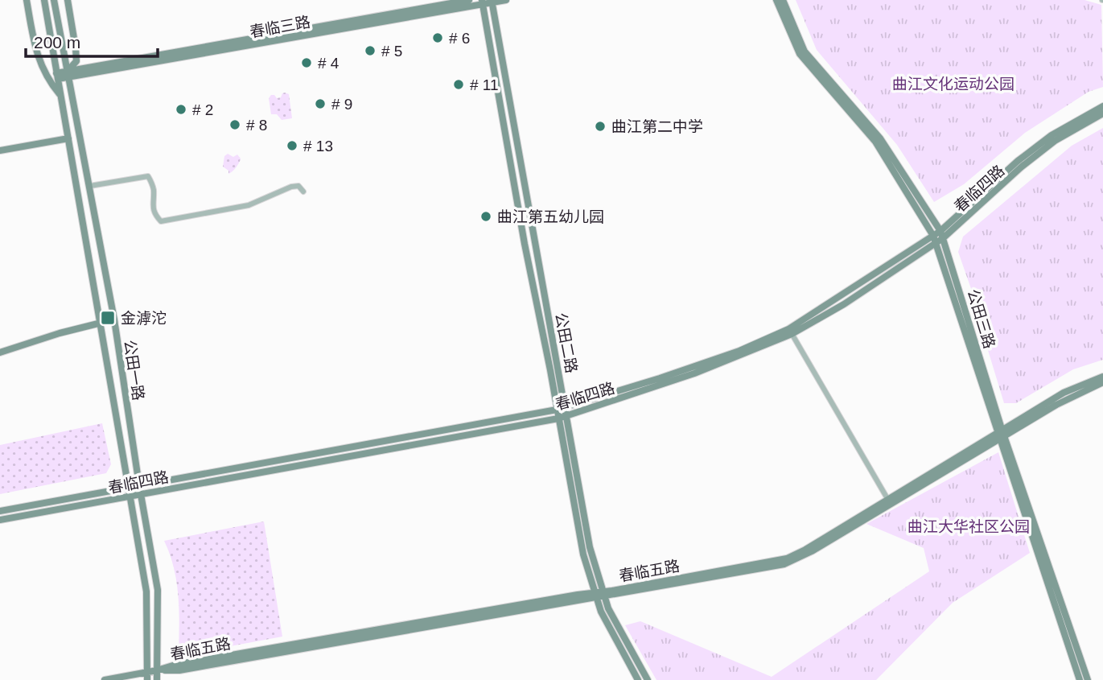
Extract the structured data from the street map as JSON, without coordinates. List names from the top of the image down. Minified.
{"streets":{"street":["春临三路","春临四路","公田三路","公田二路","公田一路","春临五路"]},"crossings":[["春临三路","公田二路"],["春临三路","公田一路"],["春临四路","公田三路"],["春临四路","公田二路"],["春临四路","公田一路"],["公田三路","春临五路"],["公田二路","春临五路"],["公田一路","春临五路"]],"parks":["曲江文化运动公园","曲江大华社区公园"],"places":{"other":["# 6","# 5","# 4","# 11","# 9","# 2","# 8","曲江第二中学","# 13","曲江第五幼儿园"],"transit":["金滹沱"]},"scale_bar":"200 m"}
